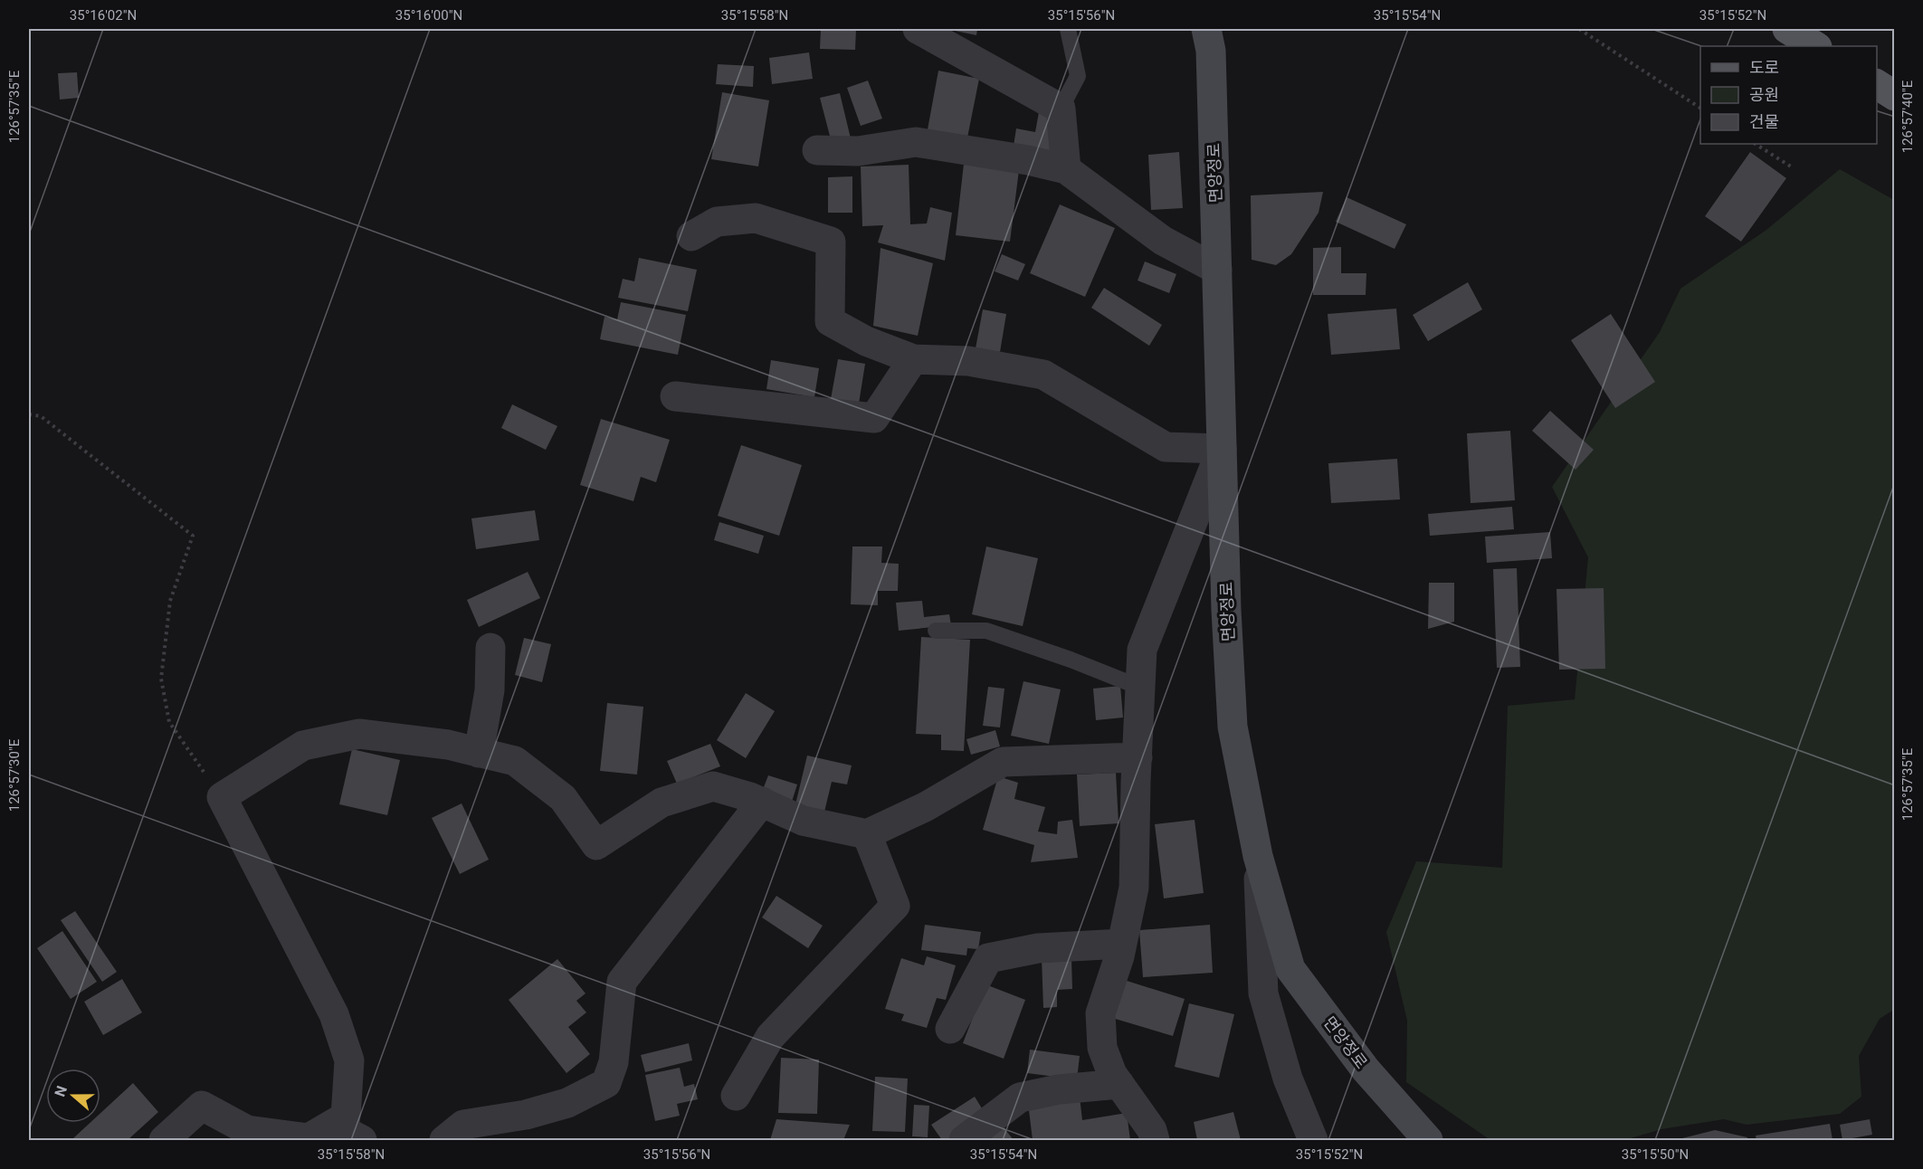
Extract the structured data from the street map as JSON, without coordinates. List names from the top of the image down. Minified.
{"streets":{"main road":["면앙정로"]},"legend":["도로","공원","건물"],"north":"left","coordinates":["35°16'02\"N","35°16'00\"N","35°15'58\"N","35°15'56\"N","35°15'54\"N","35°15'52\"N","126°57'35\"E","126°57'40\"E","126°57'30\"E","35°15'50\"N"]}
